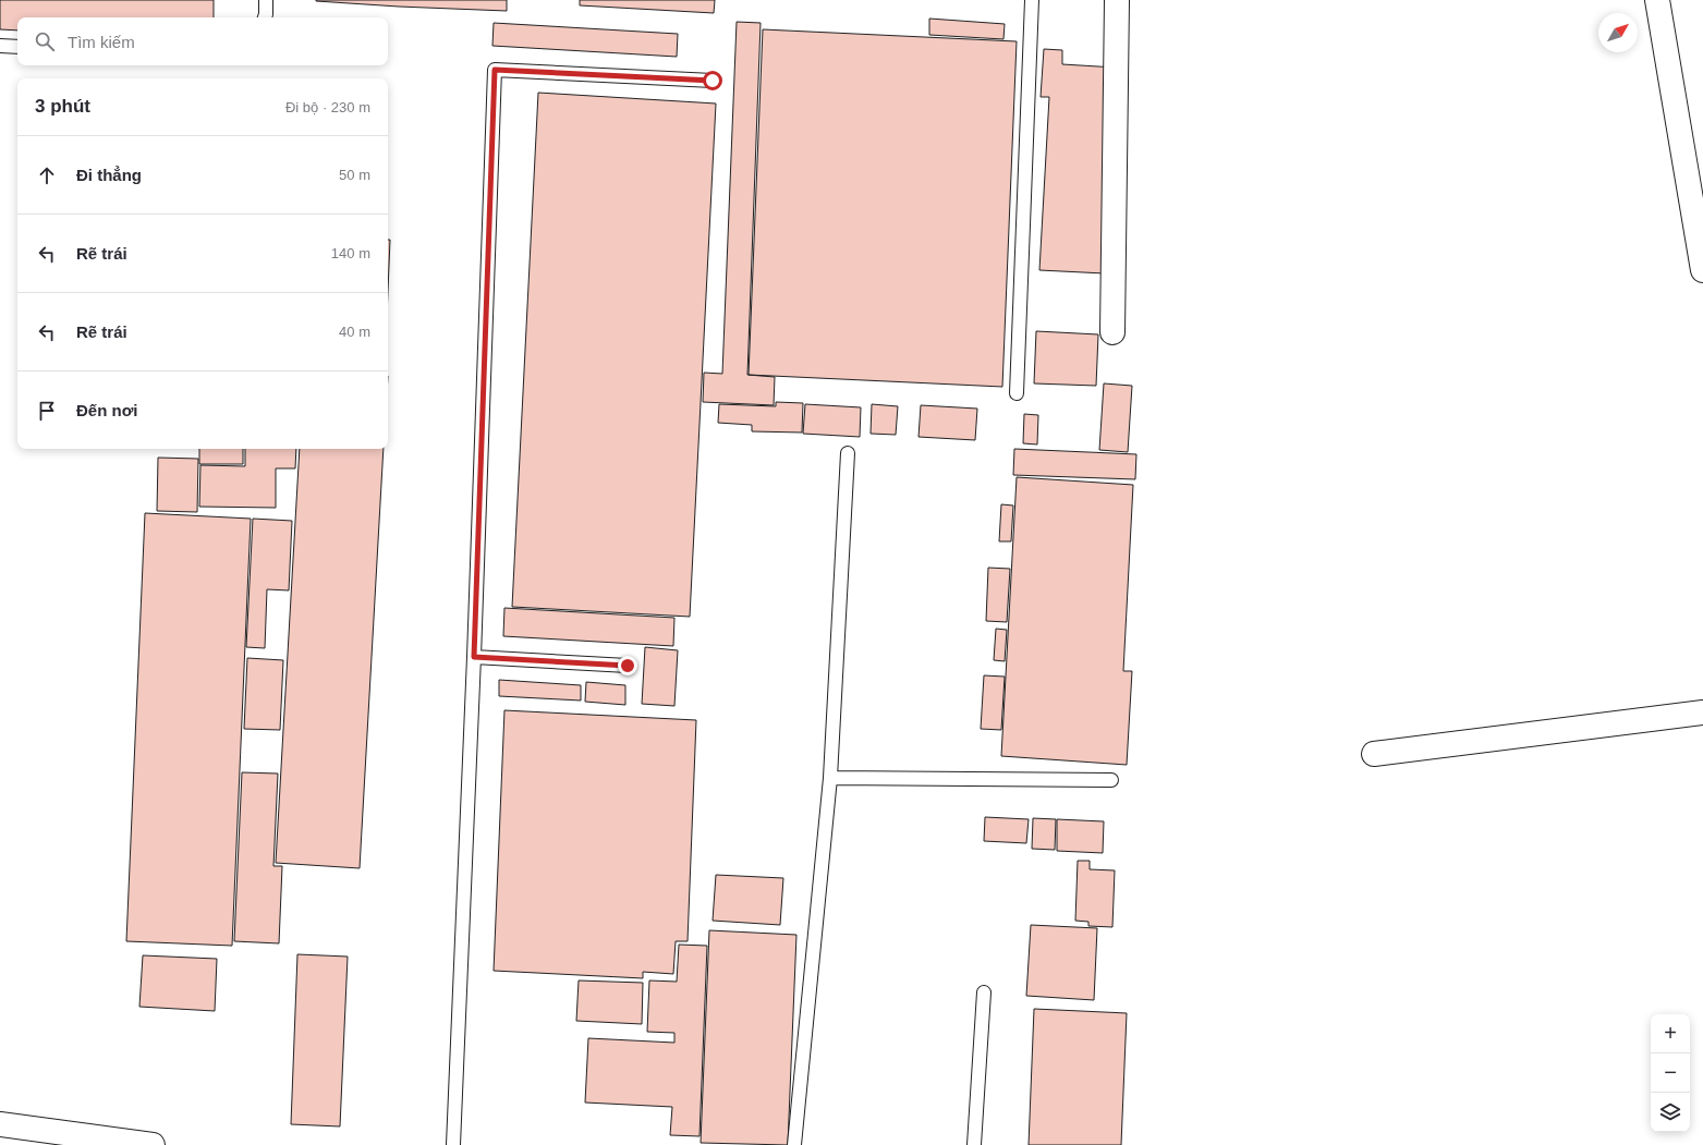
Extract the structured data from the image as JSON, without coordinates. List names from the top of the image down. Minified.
{"north":"top right","page":{"search":"Tìm kiếm","heading":["3 phút","Đi bộ · 230 m"],"list":[["Đi thẳng","50 m"],["Rẽ trái","140 m"],["Rẽ trái","40 m"],"Đến nơi"],"map_buttons":["+","−"]}}
